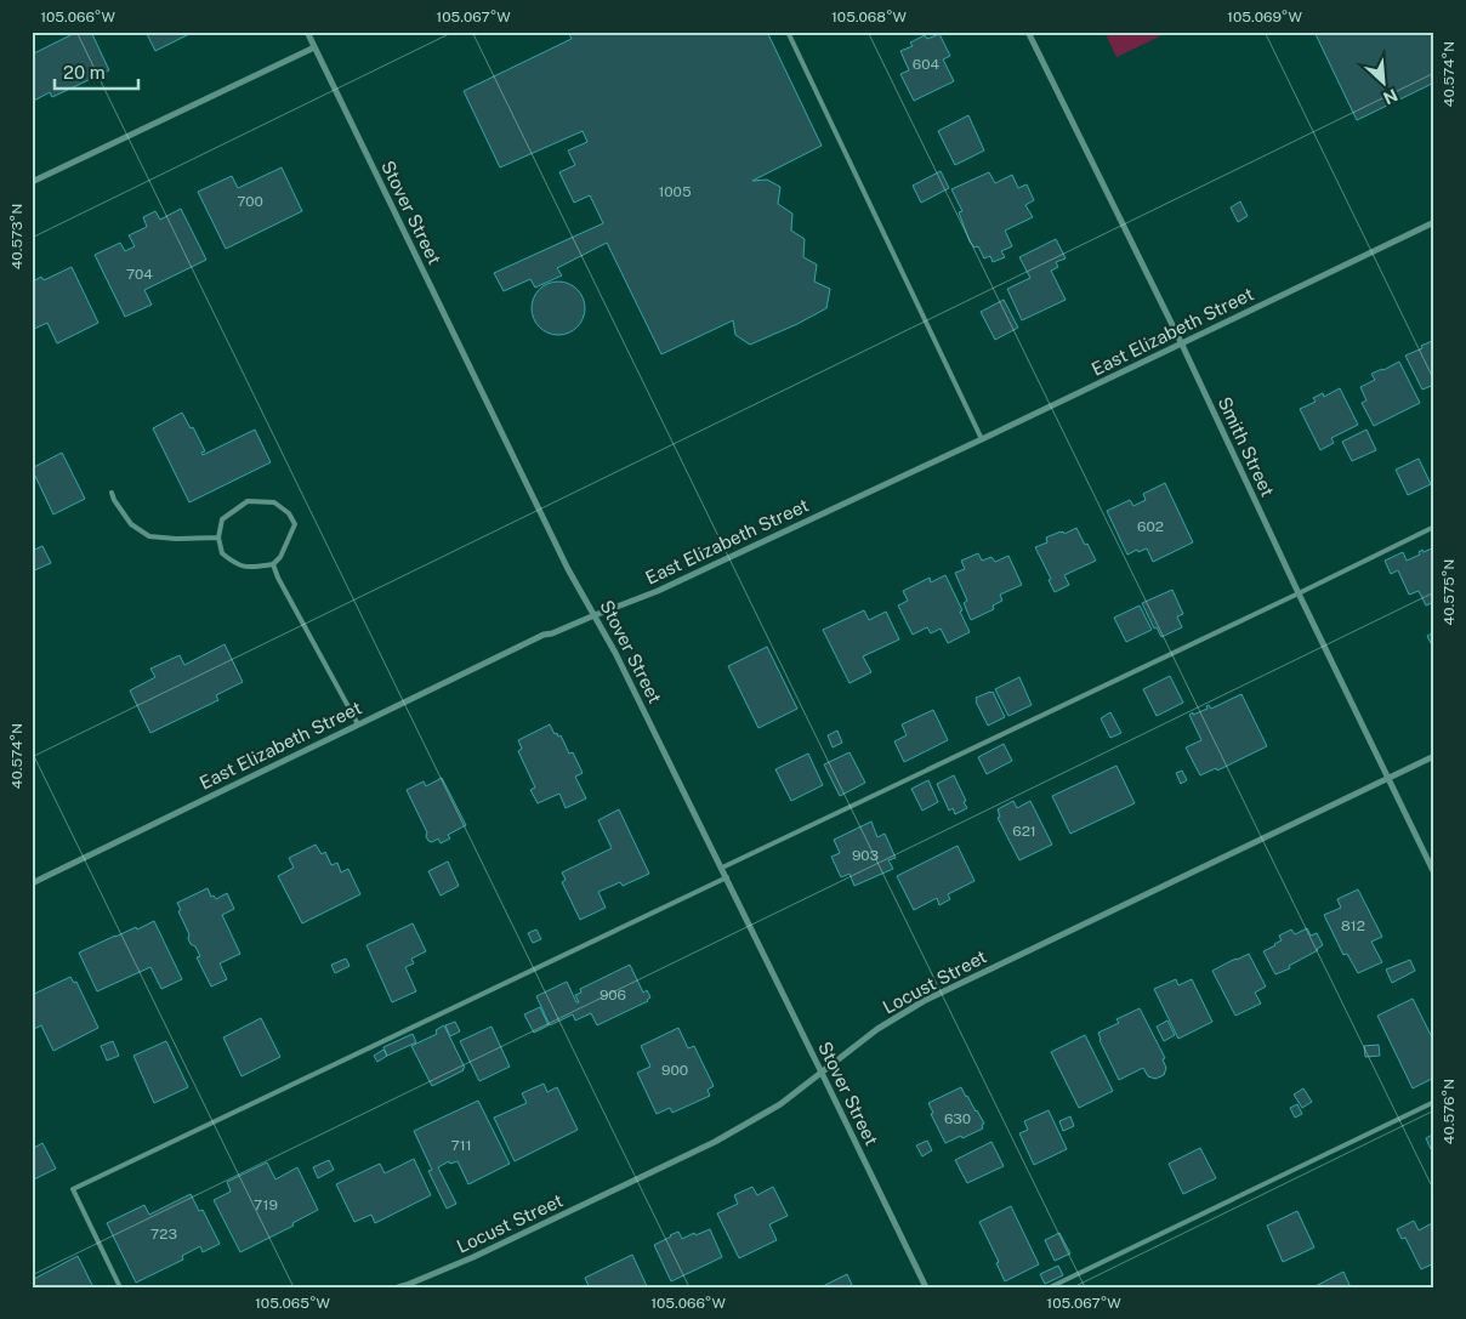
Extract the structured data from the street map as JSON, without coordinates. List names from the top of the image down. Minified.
{"streets":{"street":["Stover Street","East Elizabeth Street","Smith Street","Locust Street"]},"crossings":[["Stover Street","East Elizabeth Street"],["Stover Street","Locust Street"],["East Elizabeth Street","Smith Street"],["Smith Street","Locust Street"]],"house_numbers":["604","1005","700","704","602","621","903","812","906","900","630","711","719","723"],"scale_bar":"20 m","north":"bottom right","coordinates":["105.066°W","105.067°W","105.068°W","105.069°W","40.574°N","40.573°N","40.575°N","40.576°N","105.065°W"]}
